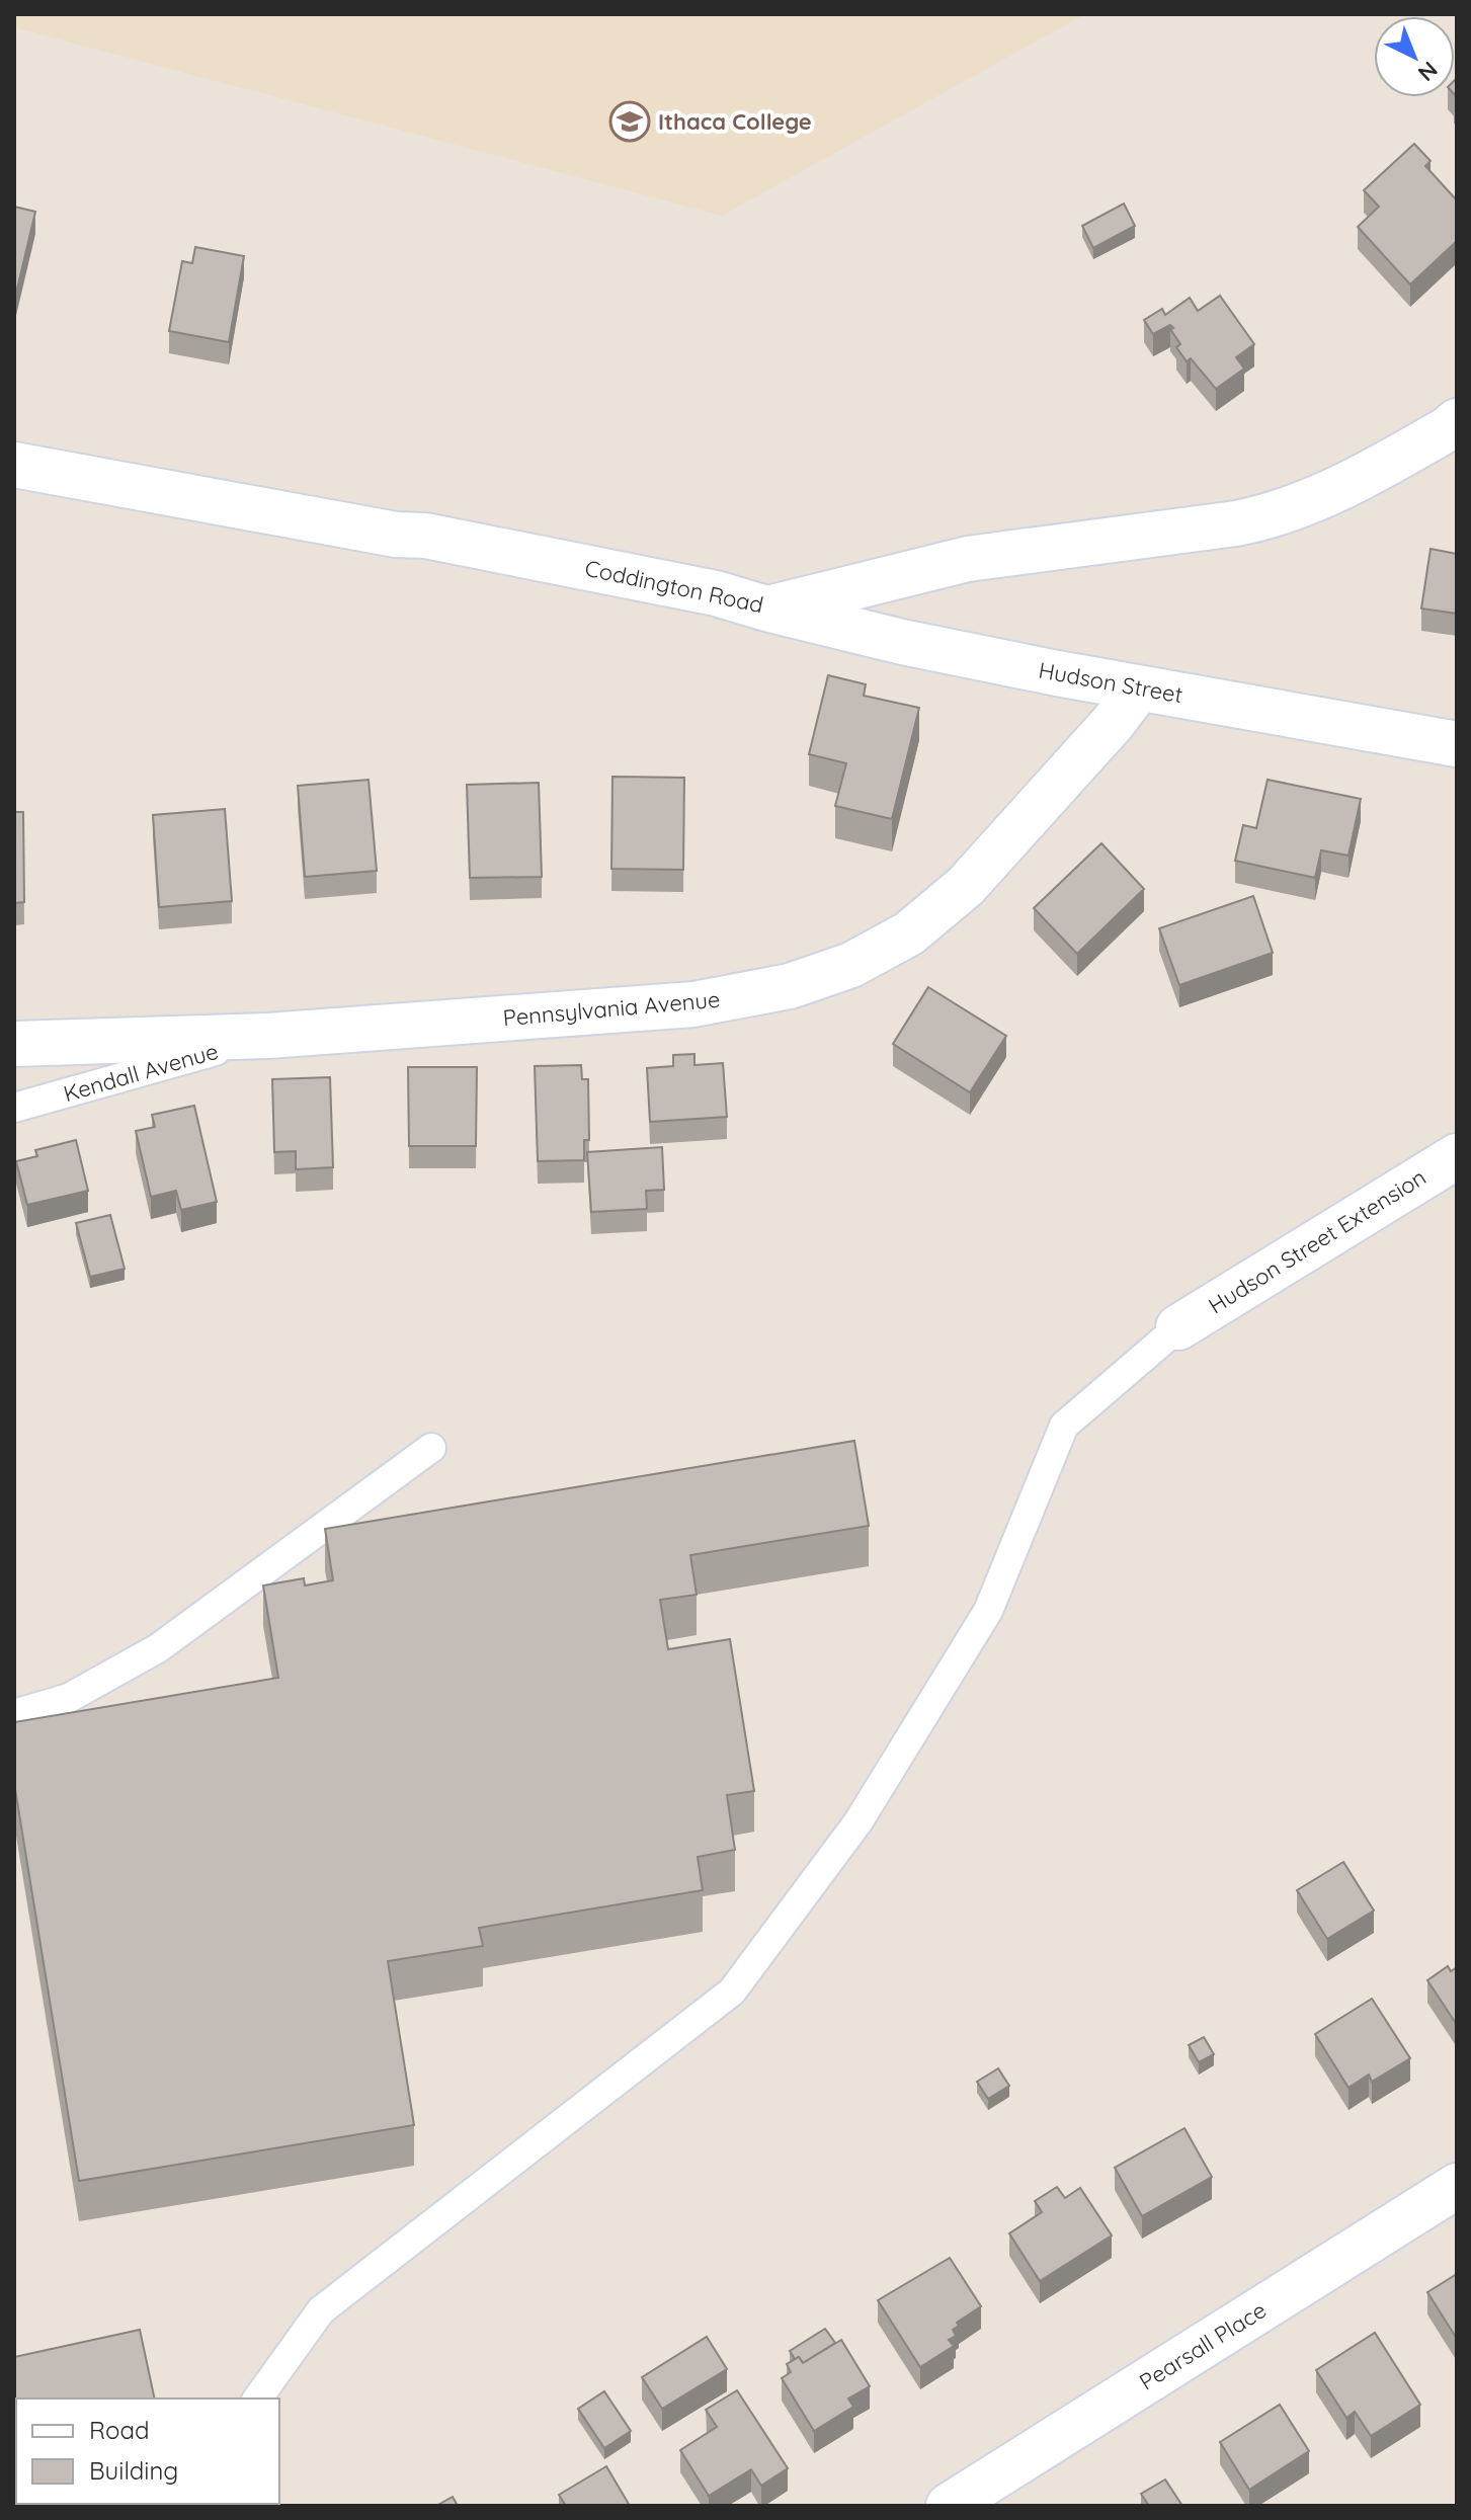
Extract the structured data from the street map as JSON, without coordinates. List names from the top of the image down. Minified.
{"streets":{"street":["Coddington Road","Hudson Street","Pennsylvania Avenue","Hudson Street Extension","Pearsall Place"],"lane":["Kendall Avenue"]},"crossings":[["Coddington Road","Hudson Street"],["Hudson Street","Pennsylvania Avenue"],["Pennsylvania Avenue","Kendall Avenue"]],"places":{"school or university":["Ithaca College"]},"legend":["Road","Building"],"north":"bottom right"}
